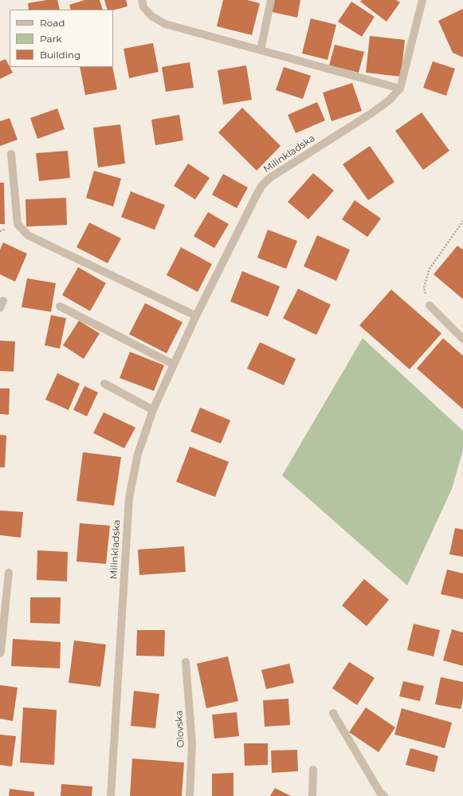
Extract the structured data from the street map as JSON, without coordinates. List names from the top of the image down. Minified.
{"streets":{"street":["Milinkladska","Olovska"]},"legend":["Road","Park","Building"]}
